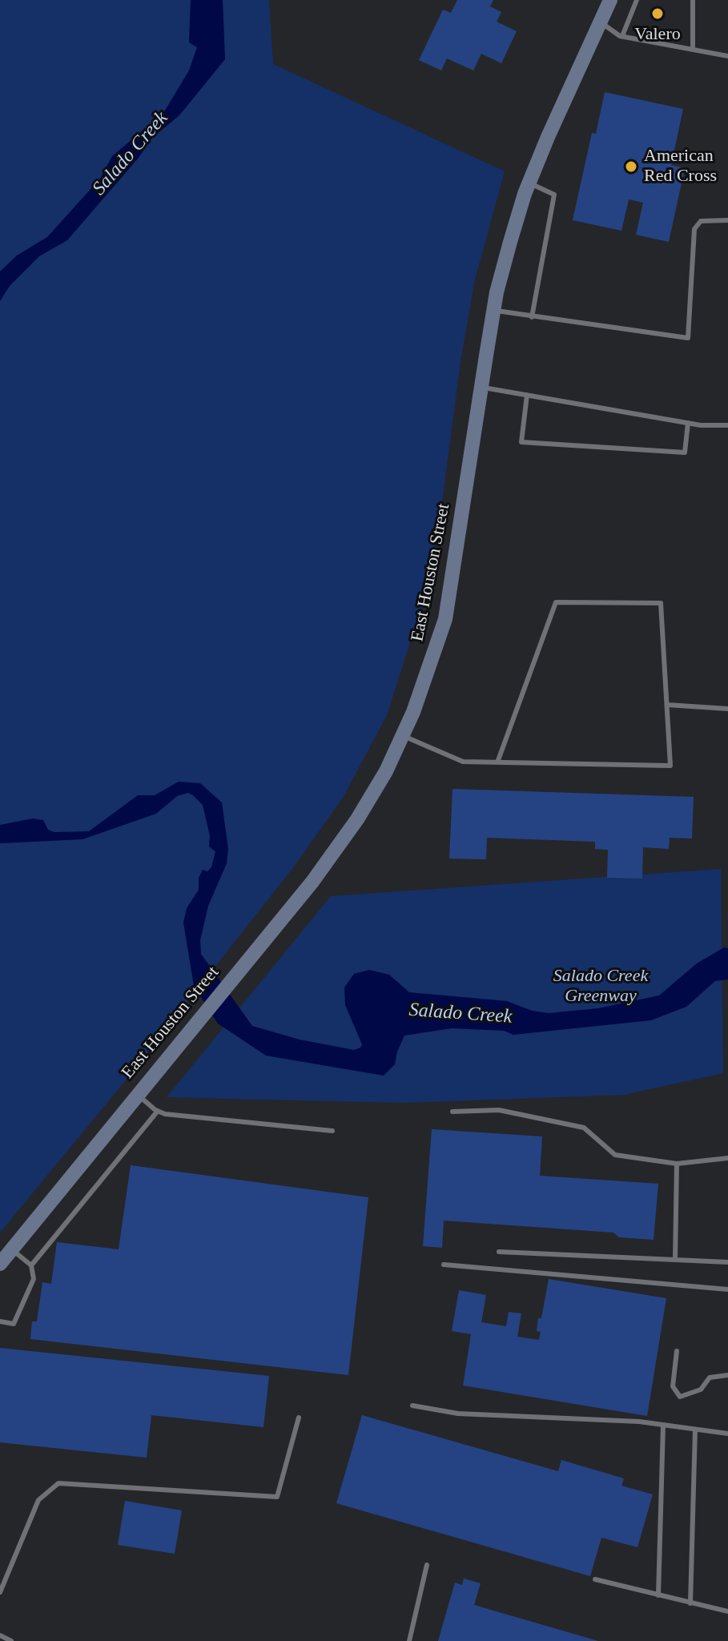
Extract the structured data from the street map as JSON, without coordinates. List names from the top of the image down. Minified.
{"streets":{"main road":["East Houston Street"]},"water":["Salado Creek"],"parks":["Salado Creek Greenway"],"places":["Valero","American Red Cross"]}
